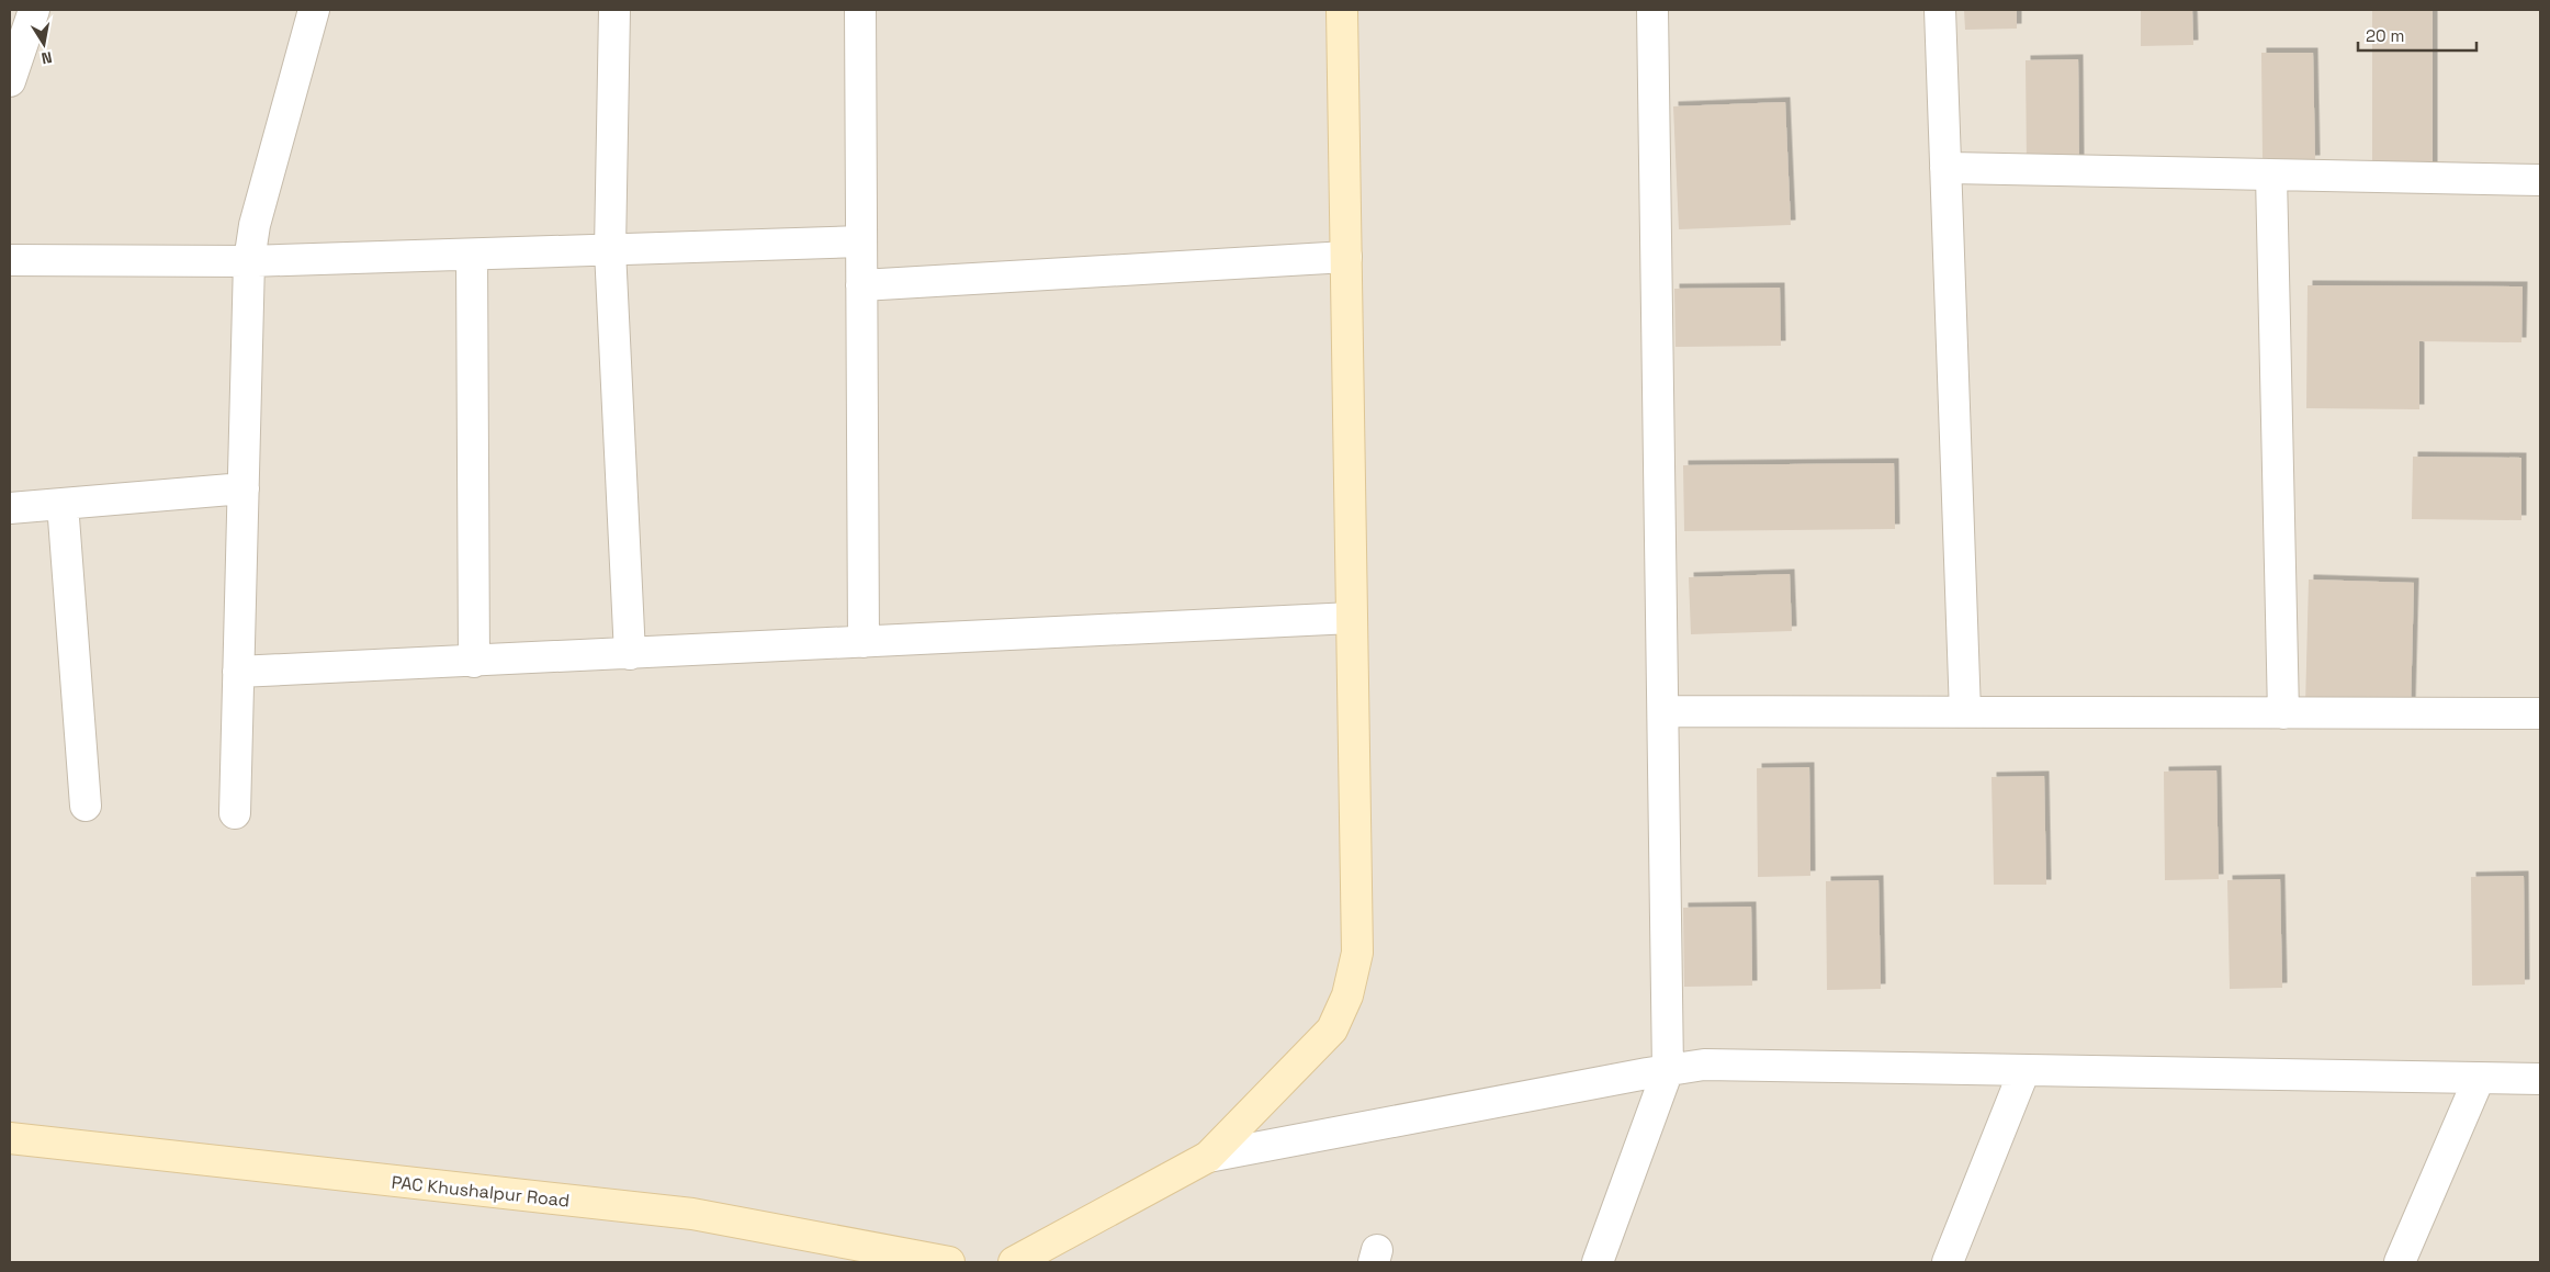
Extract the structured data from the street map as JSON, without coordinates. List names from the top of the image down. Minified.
{"streets":{"street":["PAC Khushalpur Road"]},"scale_bar":"20 m","north":"bottom"}
